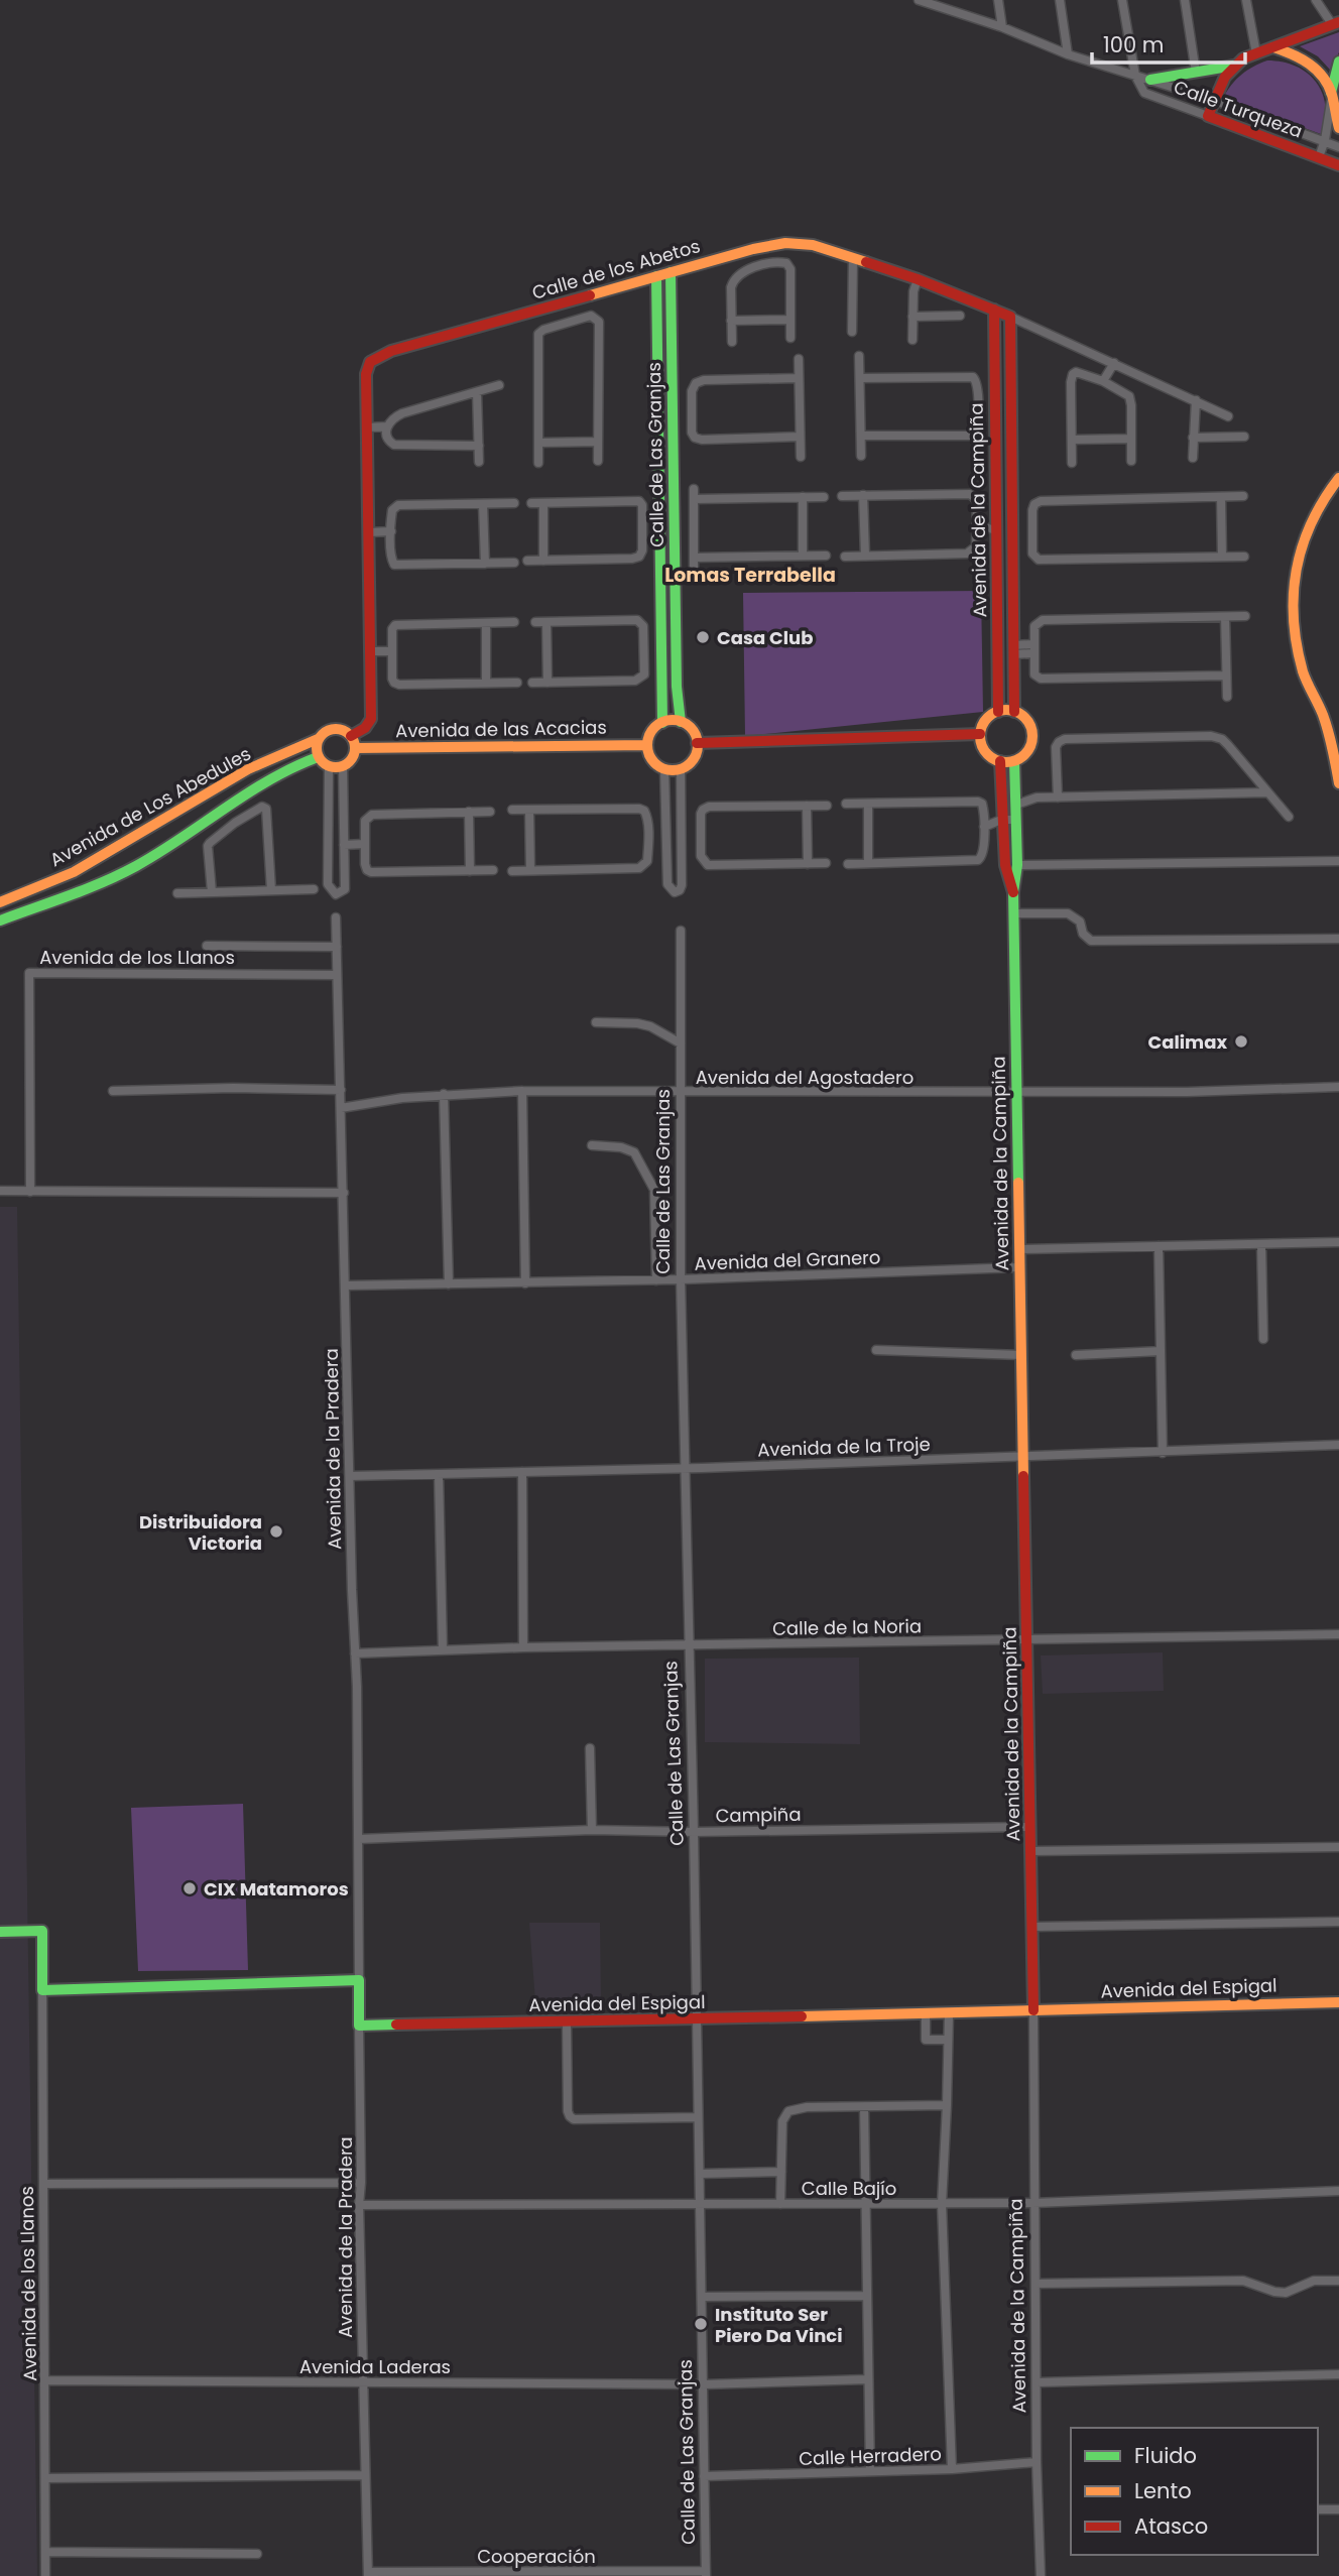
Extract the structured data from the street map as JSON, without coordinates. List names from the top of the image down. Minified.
{"streets":{"street":["Calle Turqueza","Calle de los Abetos","Calle de Las Granjas","Avenida de la Campiña","Avenida de las Acacias","Avenida de Los Abedules","Avenida de los Llanos","Avenida del Agostadero","Avenida del Granero","Avenida de la Troje","Avenida de la Pradera","Calle de la Noria","Campiña","Avenida del Espigal","Calle Bajío","Avenida Laderas","Calle Herradero","Cooperación"]},"crossings":[["Calle de los Abetos","Calle de Las Granjas"],["Calle de los Abetos","Avenida de la Campiña"],["Calle de los Abetos","Avenida de las Acacias"],["Calle de los Abetos","Avenida de Los Abedules"],["Calle de Las Granjas","Avenida de las Acacias"],["Calle de Las Granjas","Avenida del Agostadero"],["Calle de Las Granjas","Avenida del Granero"],["Calle de Las Granjas","Avenida de la Troje"],["Calle de Las Granjas","Calle de la Noria"],["Calle de Las Granjas","Campiña"],["Calle de Las Granjas","Avenida del Espigal"],["Calle de Las Granjas","Calle Bajío"],["Calle de Las Granjas","Avenida Laderas"],["Calle de Las Granjas","Calle Herradero"],["Calle de Las Granjas","Cooperación"],["Avenida de la Campiña","Avenida del Agostadero"],["Avenida de la Campiña","Avenida del Granero"],["Avenida de la Campiña","Avenida de la Troje"],["Avenida de la Campiña","Calle de la Noria"],["Avenida de la Campiña","Campiña"],["Avenida de la Campiña","Avenida del Espigal"],["Avenida de la Campiña","Calle Bajío"],["Avenida de la Campiña","Calle Herradero"],["Avenida de las Acacias","Avenida de Los Abedules"],["Avenida de los Llanos","Avenida de la Pradera"],["Avenida de los Llanos","Avenida Laderas"],["Avenida del Agostadero","Avenida de la Pradera"],["Avenida del Granero","Avenida de la Pradera"],["Avenida de la Troje","Avenida de la Pradera"],["Avenida de la Pradera","Calle de la Noria"],["Avenida de la Pradera","Campiña"],["Avenida de la Pradera","Avenida del Espigal"],["Avenida de la Pradera","Calle Bajío"],["Avenida de la Pradera","Avenida Laderas"],["Avenida de la Pradera","Cooperación"]],"districts":["Lomas Terrabella"],"places":["Casa Club","Calimax","Distribuidora Victoria","CIX Matamoros","Instituto Ser Piero Da Vinci"],"legend":["Fluido","Lento","Atasco"],"scale_bar":"100 m"}
